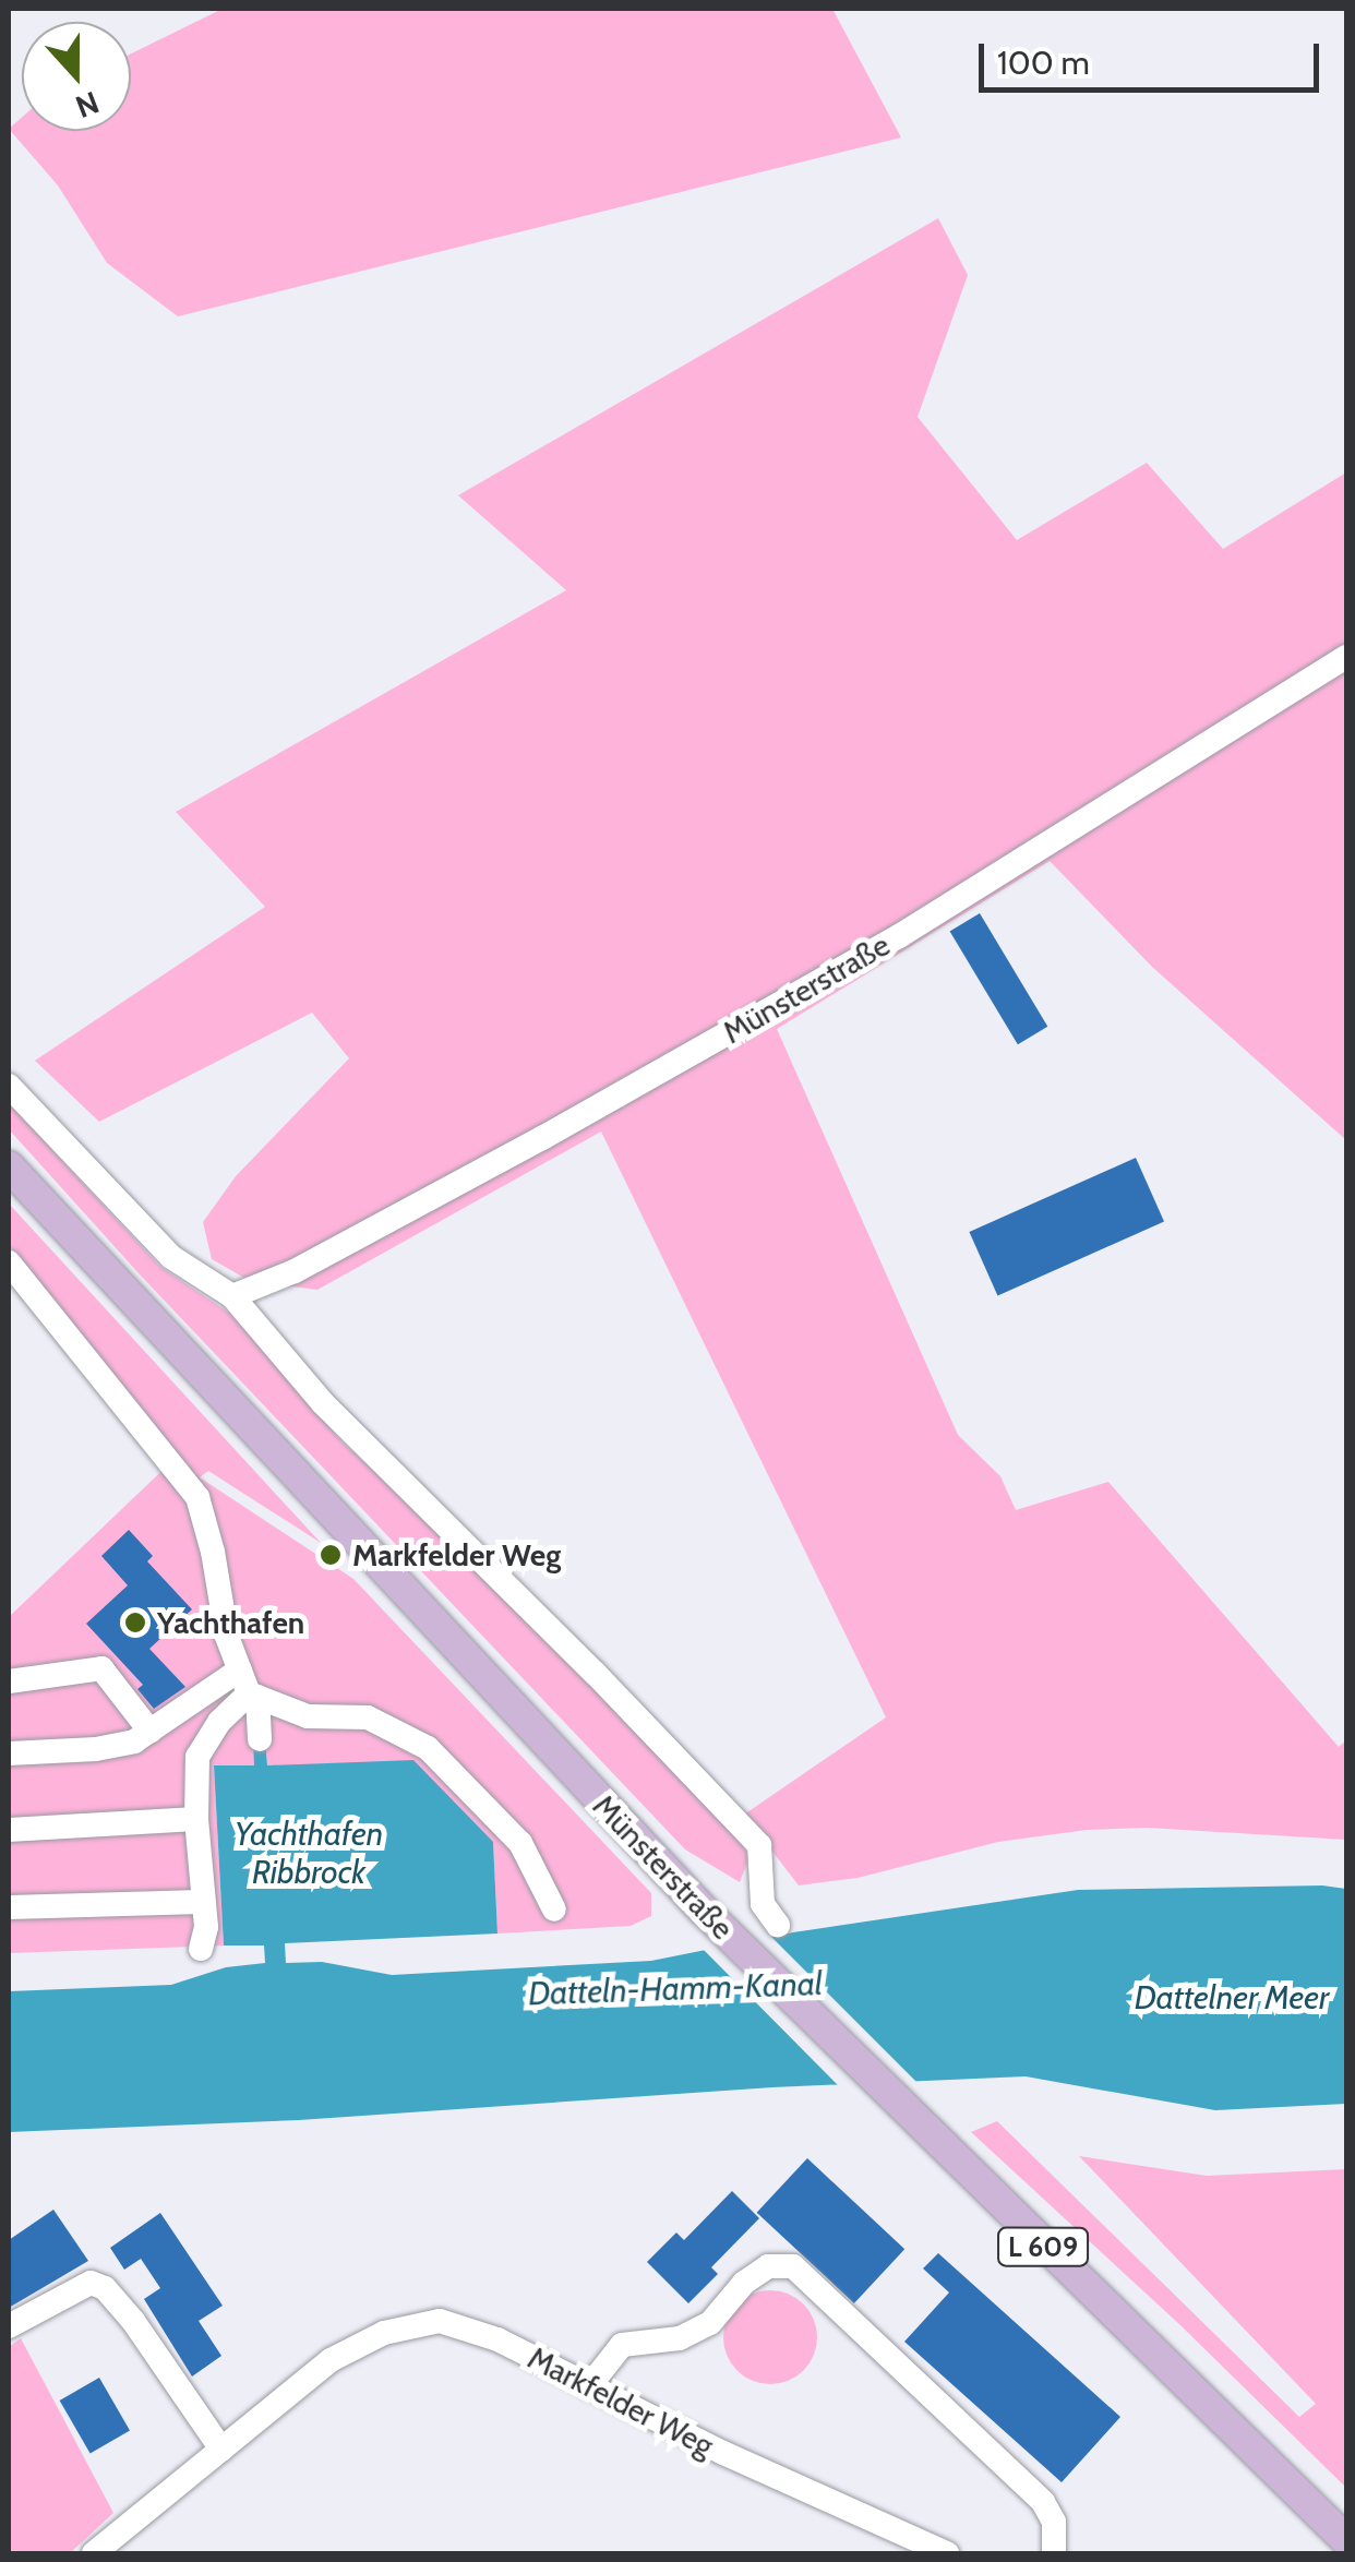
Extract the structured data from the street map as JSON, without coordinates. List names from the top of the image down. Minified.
{"streets":{"main road":["Münsterstraße","L 609"],"street":["Markfelder Weg"]},"water":["Yachthafen Ribbrock","Datteln-Hamm-Kanal","Dattelner Meer"],"places":["Markfelder Weg","Yachthafen"],"scale_bar":"100 m","north":"bottom"}
